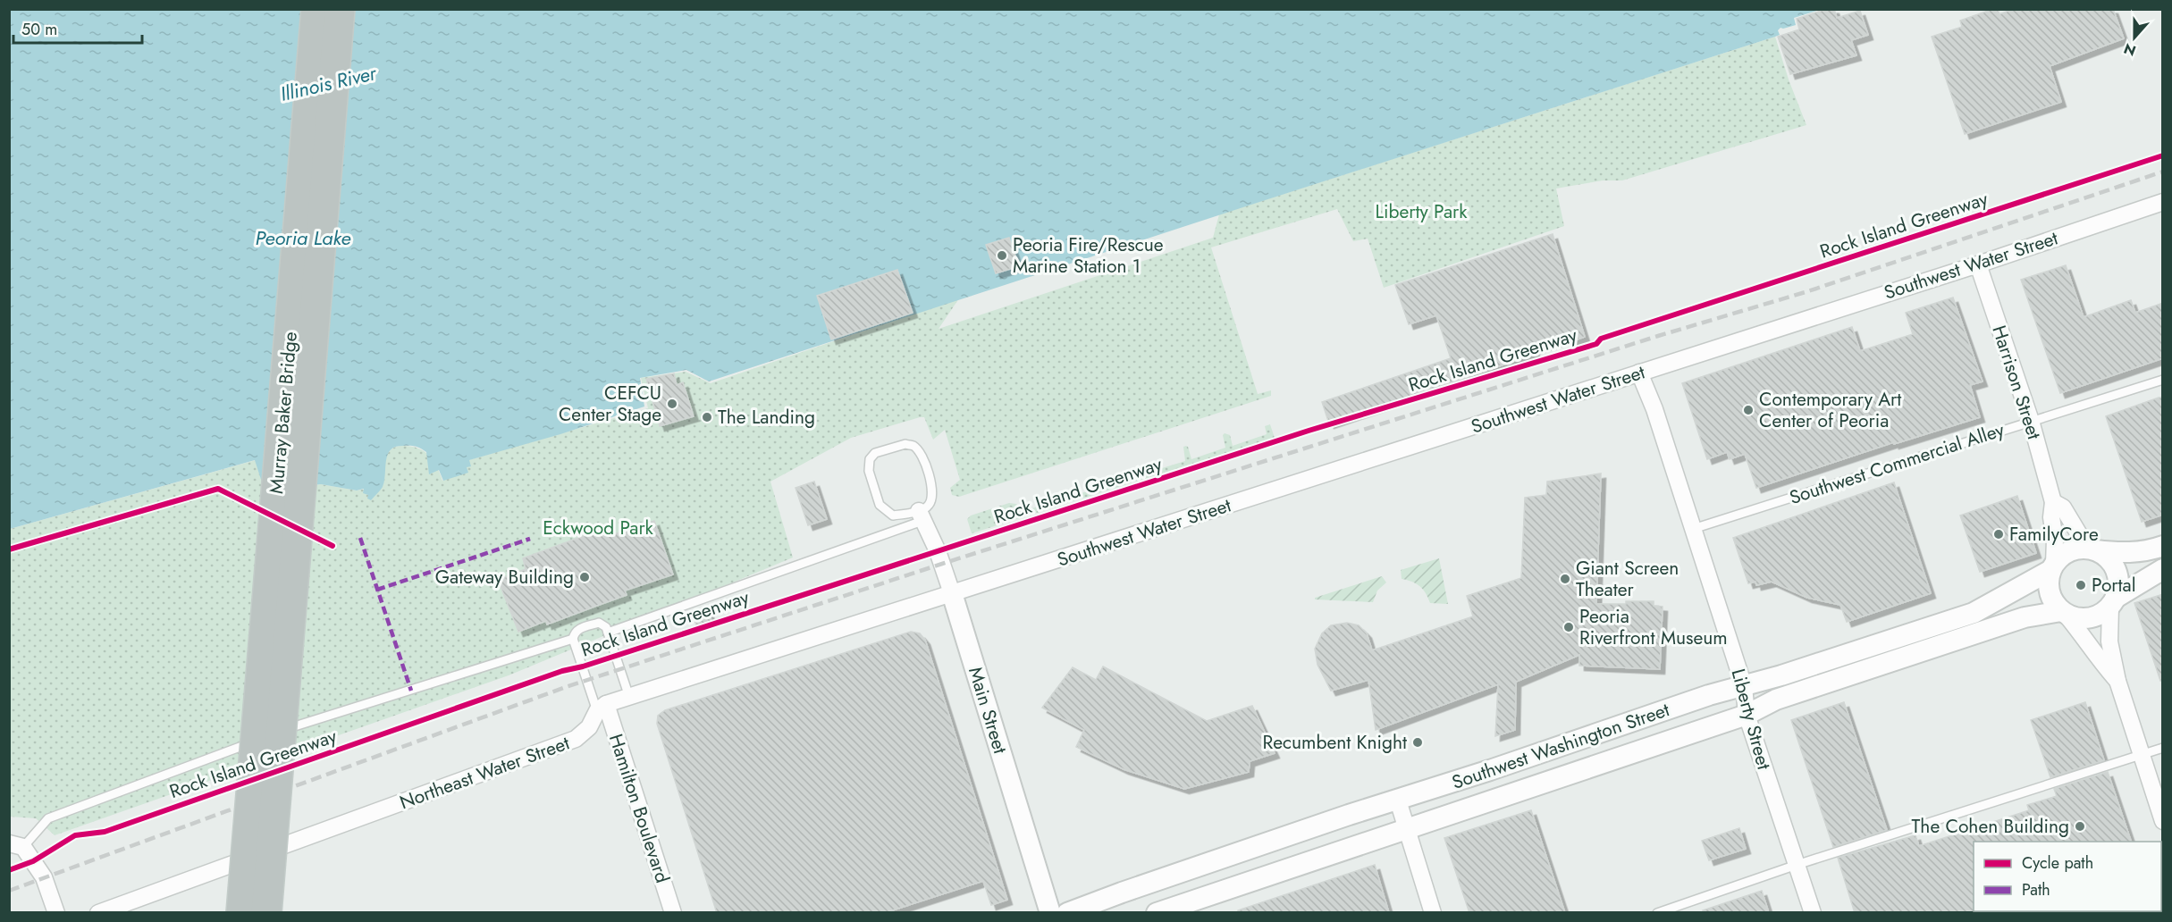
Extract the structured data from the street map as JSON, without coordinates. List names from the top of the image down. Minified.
{"streets":{"highway":["Murray Baker Bridge"],"street":["Southwest Water Street","Harrison Street","Main Street","Liberty Street","Southwest Washington Street","Northeast Water Street","Hamilton Boulevard"],"lane":["Southwest Commercial Alley"],"cycle path":["Rock Island Greenway"]},"crossings":[["Southwest Water Street","Harrison Street"],["Southwest Water Street","Main Street"],["Southwest Water Street","Liberty Street"],["Harrison Street","Southwest Commercial Alley"],["Harrison Street","Southwest Washington Street"],["Southwest Commercial Alley","Liberty Street"],["Liberty Street","Southwest Washington Street"],["Northeast Water Street","Hamilton Boulevard"]],"water":["Illinois River","Peoria Lake"],"parks":["Liberty Park","Eckwood Park"],"places":["Peoria Fire/Rescue Marine Station 1","CEFCU Center Stage","Contemporary Art Center of Peoria","The Landing","FamilyCore","Gateway Building","Giant Screen Theater","Portal","Peoria Riverfront Museum","Recumbent Knight","The Cohen Building"],"legend":["Cycle path","Path"],"scale_bar":"50 m","north":"bottom"}
